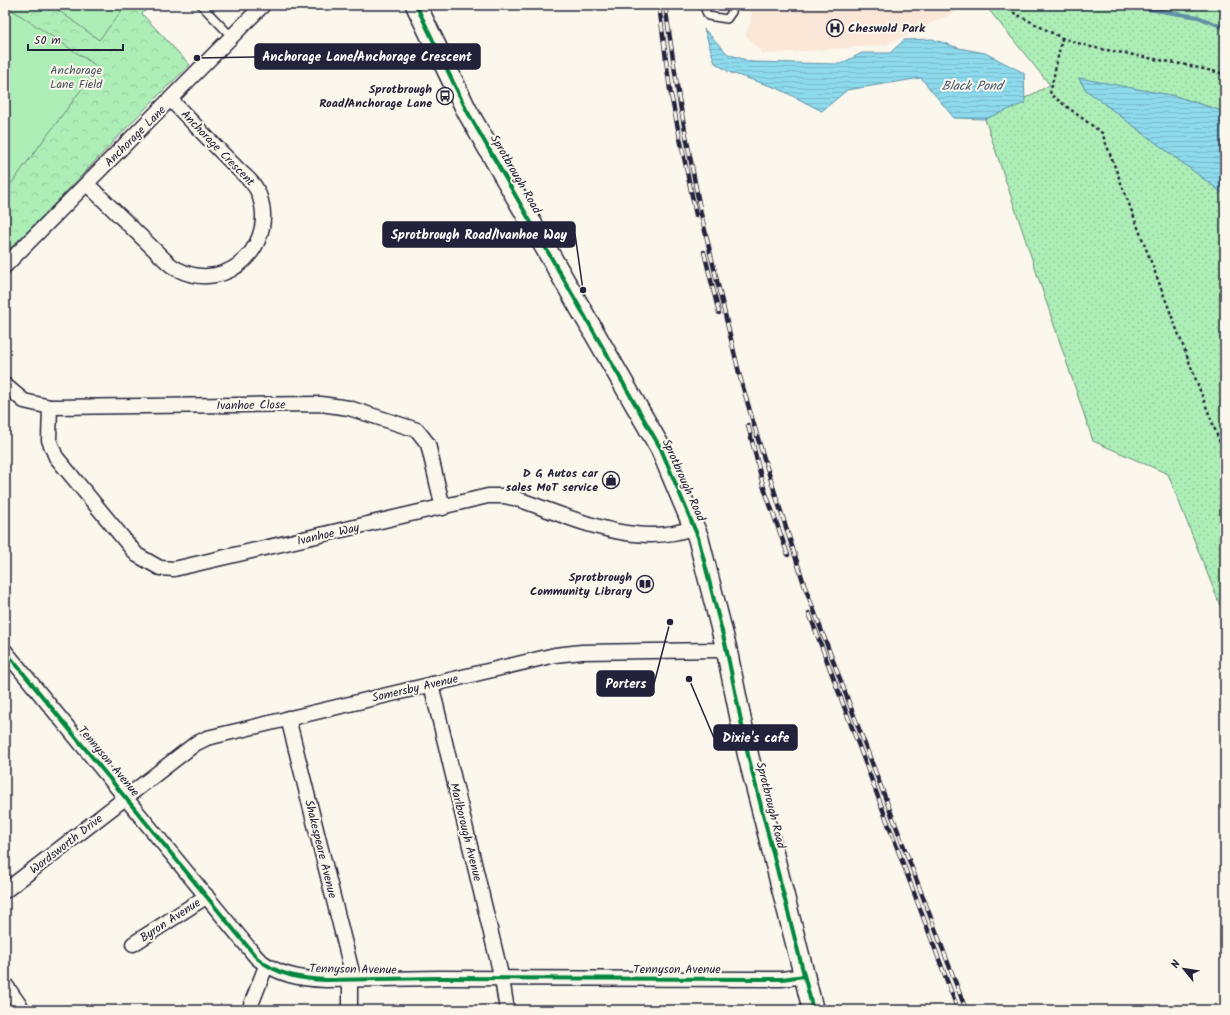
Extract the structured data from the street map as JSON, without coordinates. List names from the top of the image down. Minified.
{"streets":{"street":["Anchorage Lane","Anchorage Crescent","Sprotbrough Road","Ivanhoe Close","Ivanhoe Way","Somersby Avenue","Tennyson Avenue","Marlborough Avenue","Wordsworth Drive","Shakespeare Avenue","Byron Avenue"]},"crossings":[["Anchorage Lane","Anchorage Crescent"],["Sprotbrough Road","Ivanhoe Way"],["Sprotbrough Road","Somersby Avenue"],["Sprotbrough Road","Tennyson Avenue"],["Ivanhoe Close","Ivanhoe Way"],["Somersby Avenue","Tennyson Avenue"],["Somersby Avenue","Marlborough Avenue"],["Somersby Avenue","Wordsworth Drive"],["Somersby Avenue","Shakespeare Avenue"],["Tennyson Avenue","Marlborough Avenue"],["Tennyson Avenue","Wordsworth Drive"],["Tennyson Avenue","Shakespeare Avenue"],["Tennyson Avenue","Byron Avenue"]],"water":["Black Pond"],"parks":["Anchorage Lane Field"],"places":{"hospital":["Cheswold Park"],"other":["Anchorage Lane/Anchorage Crescent","Sprotbrough Road/Ivanhoe Way","Porters","Dixie's cafe"],"bus stop":["Sprotbrough Road/Anchorage Lane"],"shop":["D G Autos car sales MoT service"],"library":["Sprotbrough Community Library"]},"scale_bar":"50 m","north":"top left"}
